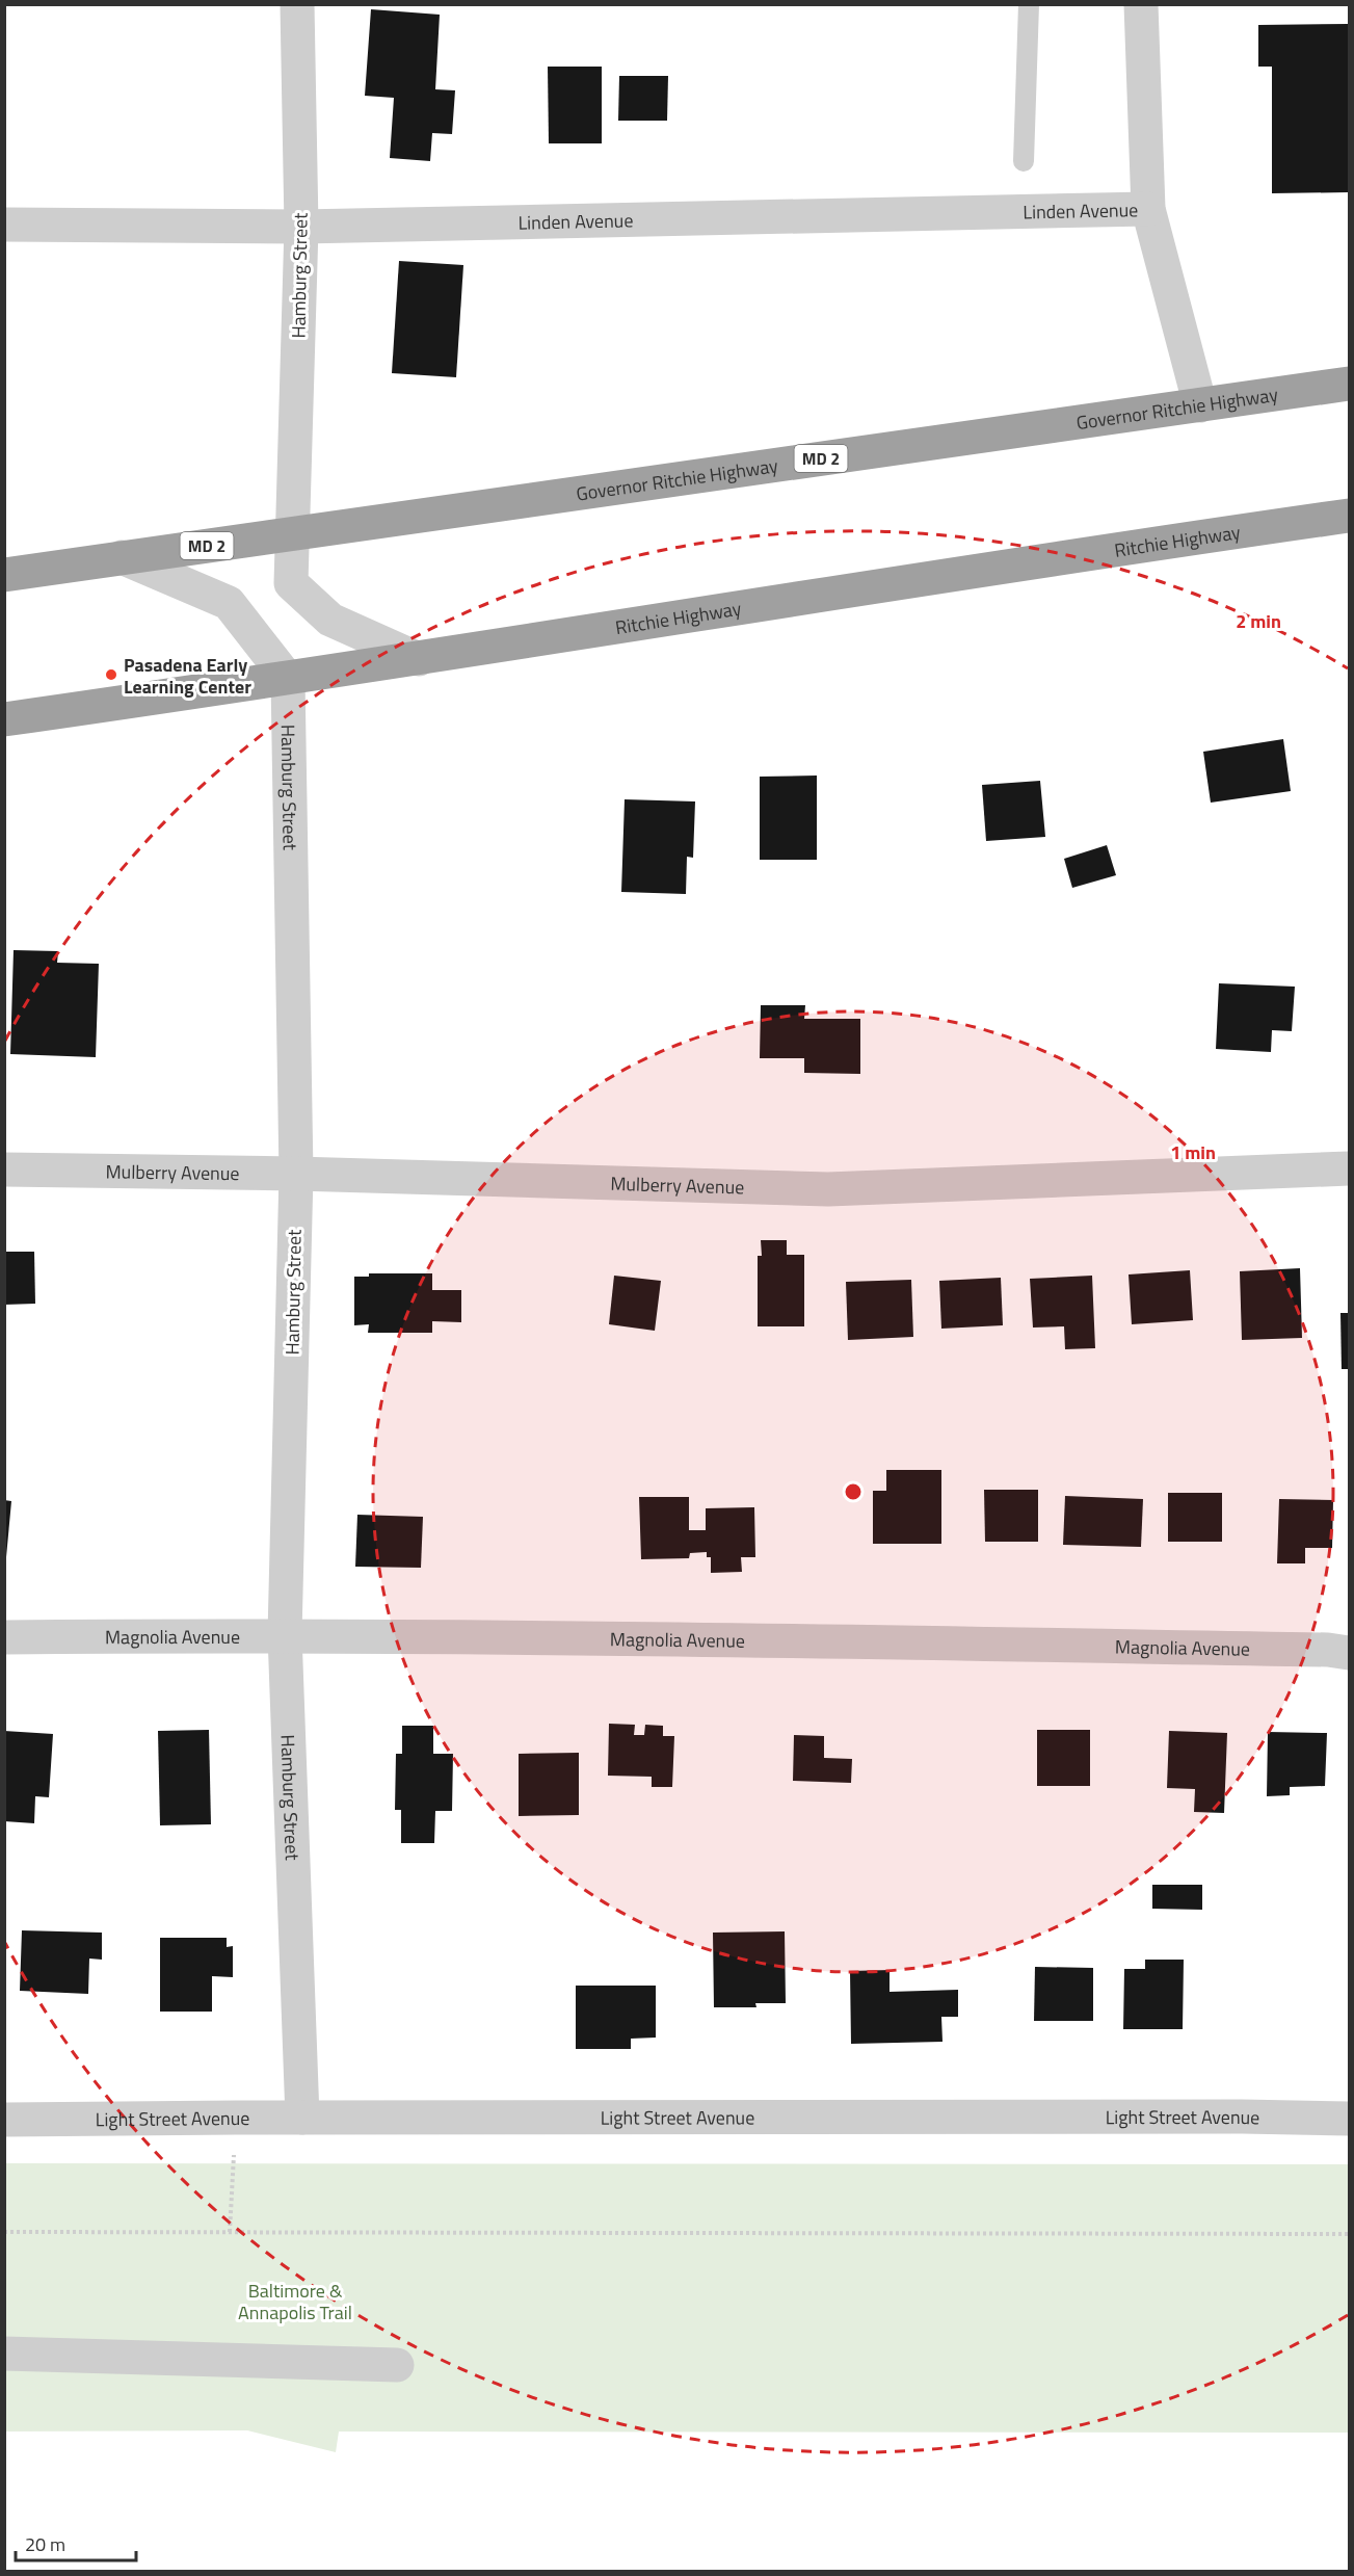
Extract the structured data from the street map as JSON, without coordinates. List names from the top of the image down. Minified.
{"streets":{"highway":["Governor Ritchie Highway","MD 2","Ritchie Highway"],"street":["Linden Avenue","Hamburg Street","Mulberry Avenue","Magnolia Avenue","Light Street Avenue"]},"crossings":[["Linden Avenue","Hamburg Street"],["Hamburg Street","Governor Ritchie Highway"],["Hamburg Street","Ritchie Highway"],["Hamburg Street","Mulberry Avenue"],["Hamburg Street","Magnolia Avenue"],["Hamburg Street","Light Street Avenue"]],"parks":["Baltimore & Annapolis Trail"],"places":["Pasadena Early Learning Center"],"scale_bar":"20 m","rings":["2 min","1 min"]}
